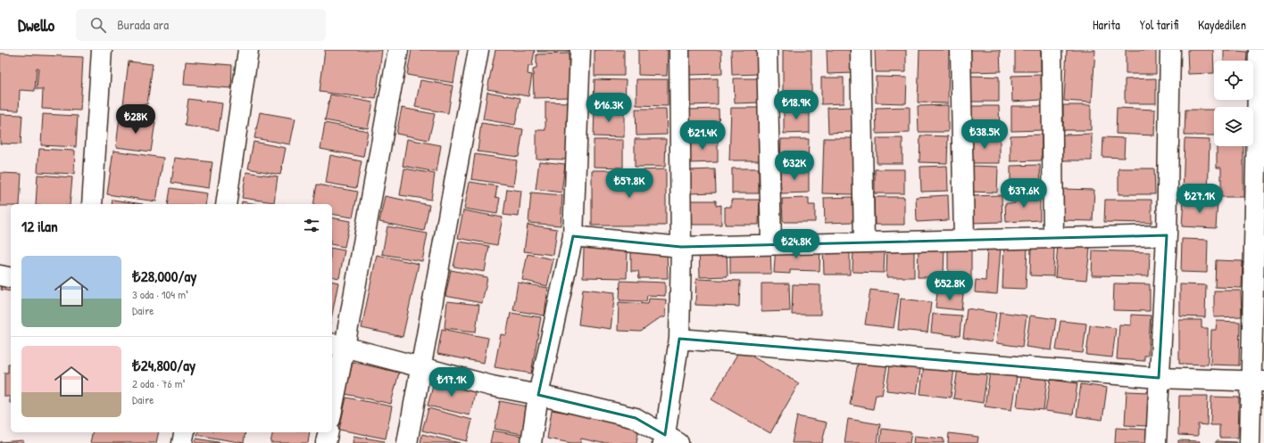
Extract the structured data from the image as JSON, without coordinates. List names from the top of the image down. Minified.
{"page":{"header":"Dwello","search":"Burada ara","nav":["Harita","Yol tarifi","Kaydedilen"],"price":["₺18.9K","₺16.3K","₺28K","₺38.5K","₺21.4K","₺32K","₺57.8K","₺37.6K","₺27.1K","₺24.8K","₺52.8K","₺17.1K"],"heading":"12 ilan","list":[{"name":"₺28,000/ay","note":"3 oda · 104 m² · Daire"},{"name":"₺24,800/ay","note":"2 oda · 76 m² · Daire"}]}}
